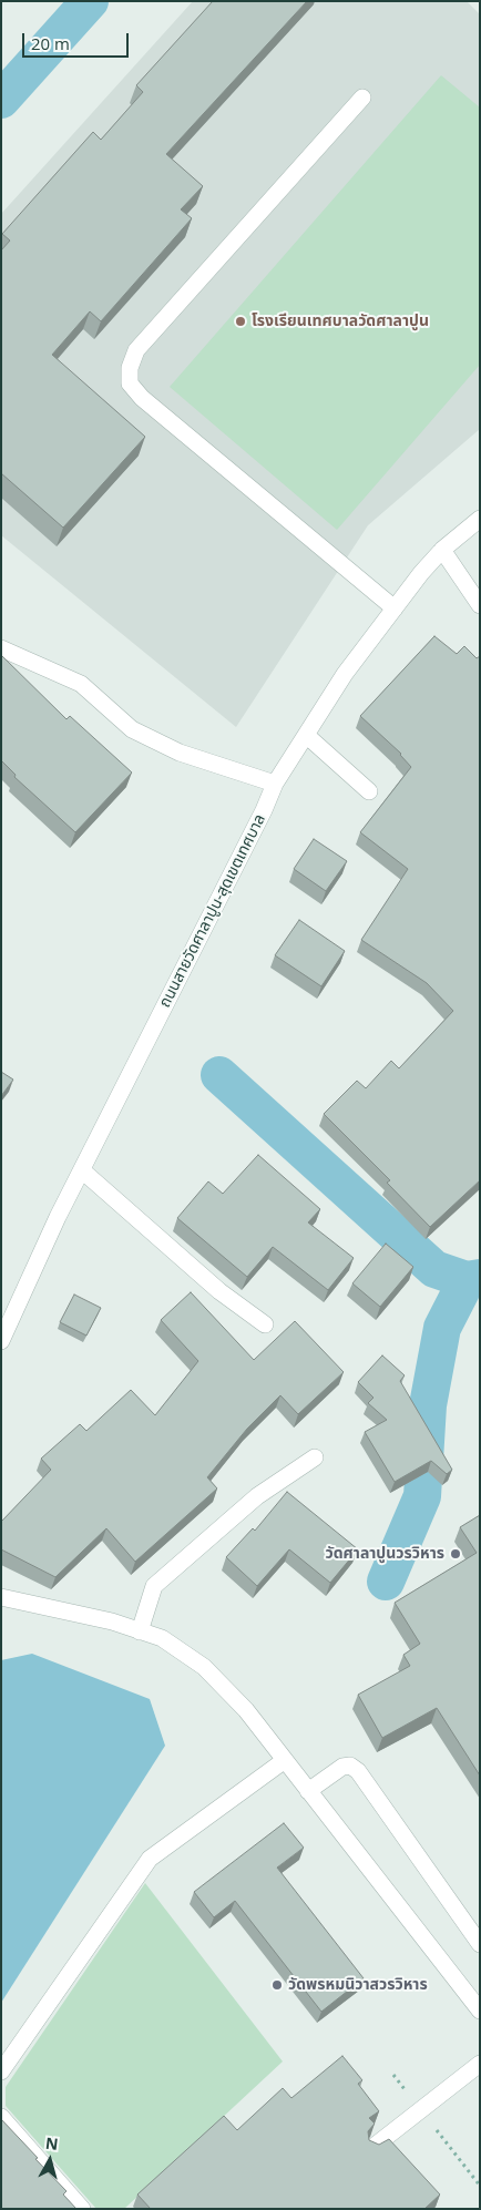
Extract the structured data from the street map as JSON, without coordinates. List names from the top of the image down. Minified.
{"streets":{"street":["ถนนสายวัดศาลาปูน-สุดเขตเทศบาล"]},"places":["โรงเรียนเทศบาลวัดศาลาปูน","วัดศาลาปูนวรวิหาร","วัดพรหมนิวาสวรวิหาร"],"scale_bar":"20 m","north":"top"}
